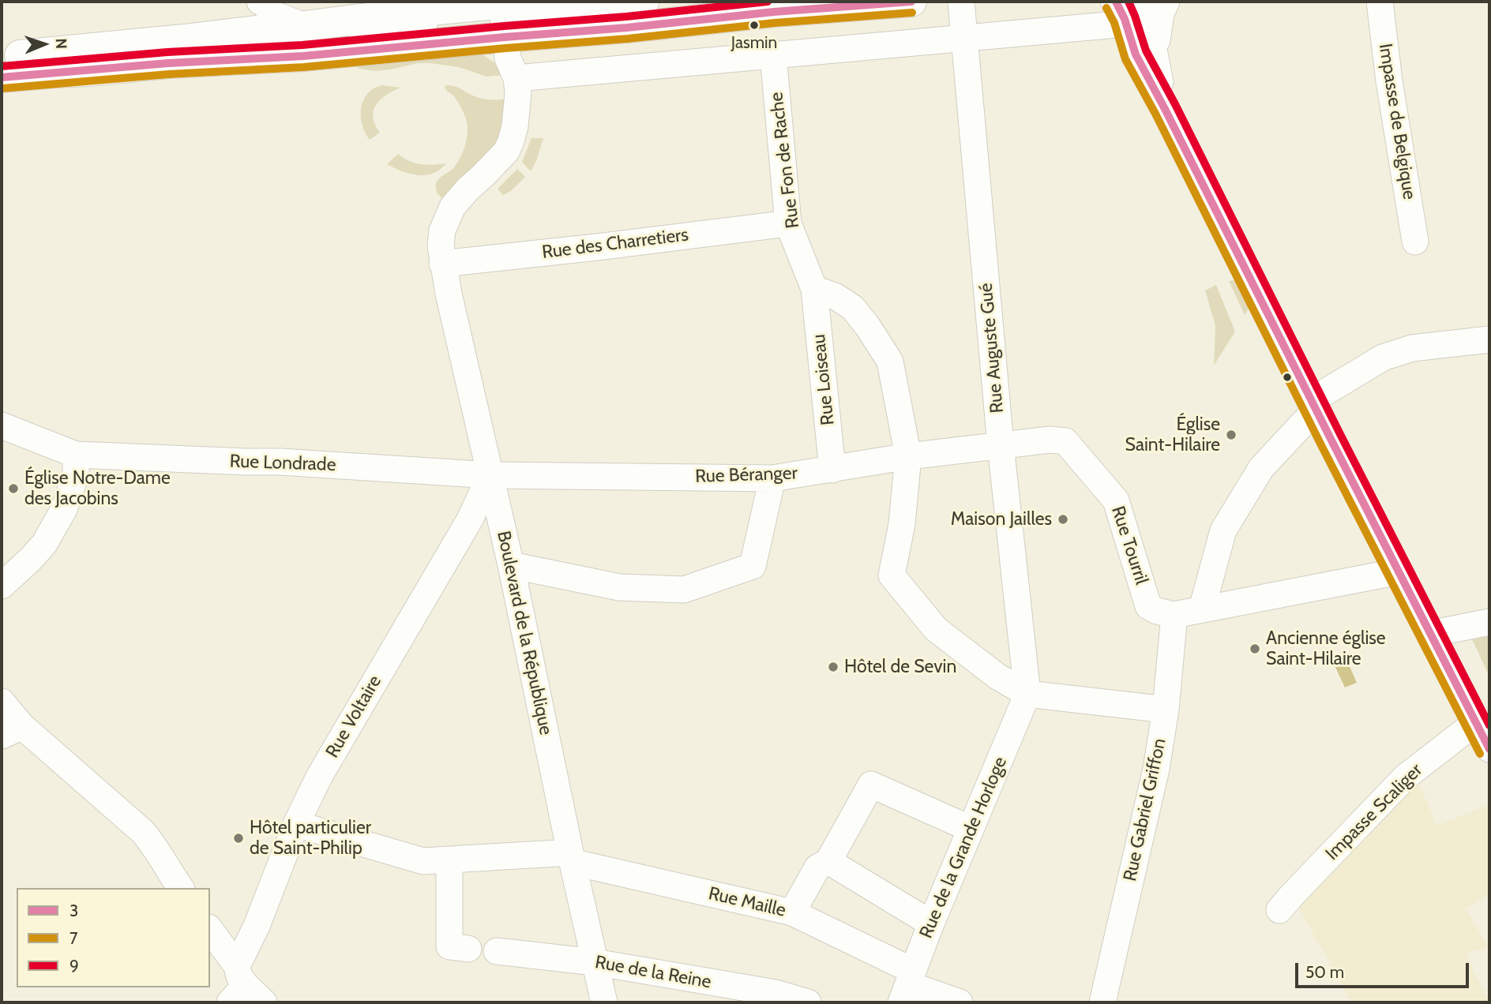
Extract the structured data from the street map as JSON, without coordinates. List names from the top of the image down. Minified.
{"streets":{"street":["Impasse de Belgique","Rue Fon de Rache","Rue des Charretiers","Rue Auguste Gué","Rue Loiseau","Rue Londrade","Rue Béranger","Rue Tourril","Boulevard de la République","Rue Voltaire","Rue Gabriel Griffon","Impasse Scaliger","Rue de la Grande Horloge","Rue Maille","Rue de la Reine"]},"crossings":[["Rue Fon de Rache","Rue des Charretiers"],["Rue Fon de Rache","Rue Loiseau"],["Rue des Charretiers","Boulevard de la République"],["Rue Auguste Gué","Rue Béranger"],["Rue Auguste Gué","Rue Tourril"],["Rue Auguste Gué","Rue de la Grande Horloge"],["Rue Loiseau","Rue Béranger"],["Rue Londrade","Rue Béranger"],["Rue Londrade","Boulevard de la République"],["Rue Londrade","Rue Voltaire"],["Rue Béranger","Rue Tourril"],["Rue Béranger","Boulevard de la République"],["Rue Béranger","Rue Voltaire"],["Rue Tourril","Rue Gabriel Griffon"],["Boulevard de la République","Rue Voltaire"],["Boulevard de la République","Rue Maille"],["Boulevard de la République","Rue de la Reine"],["Rue Voltaire","Rue Maille"],["Rue de la Grande Horloge","Rue Maille"]],"places":["Jasmin","Église Saint-Hilaire","Église Notre-Dame des Jacobins","Maison Jailles","Ancienne église Saint-Hilaire","Hôtel de Sevin","Hôtel particulier de Saint-Philip"],"lines":["transit line 3","transit line 9","transit line 7"],"legend":["3","7","9"],"scale_bar":"50 m","north":"right"}
